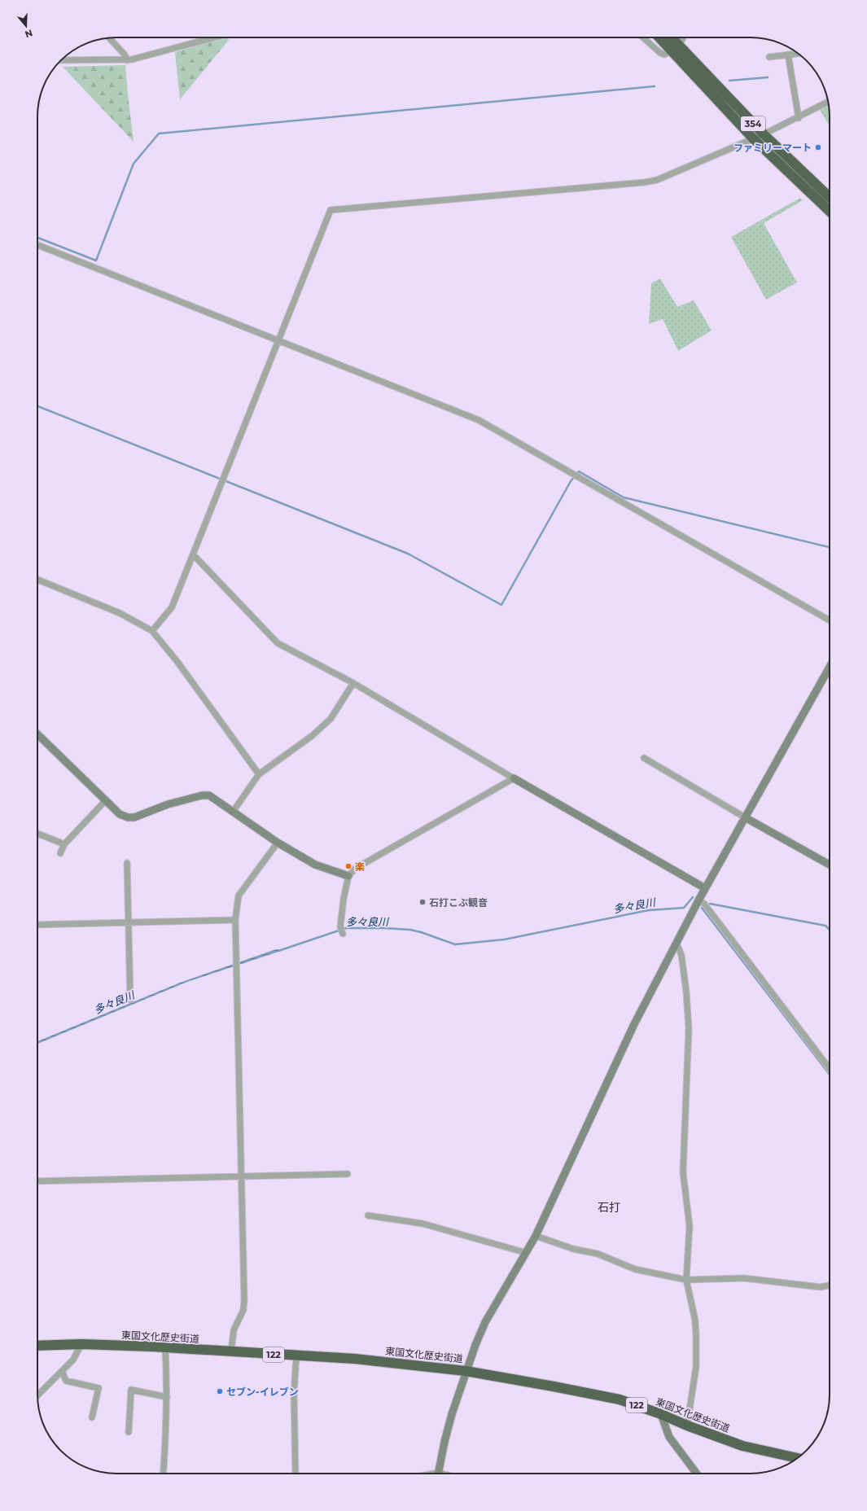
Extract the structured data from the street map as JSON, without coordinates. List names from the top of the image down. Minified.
{"streets":{"highway":["354","東国文化歴史街道","122"]},"districts":["石打"],"water":["多々良川"],"places":["ファミリーマート","楽","石打こぶ観音","セブン-イレブン"],"north":"bottom"}
